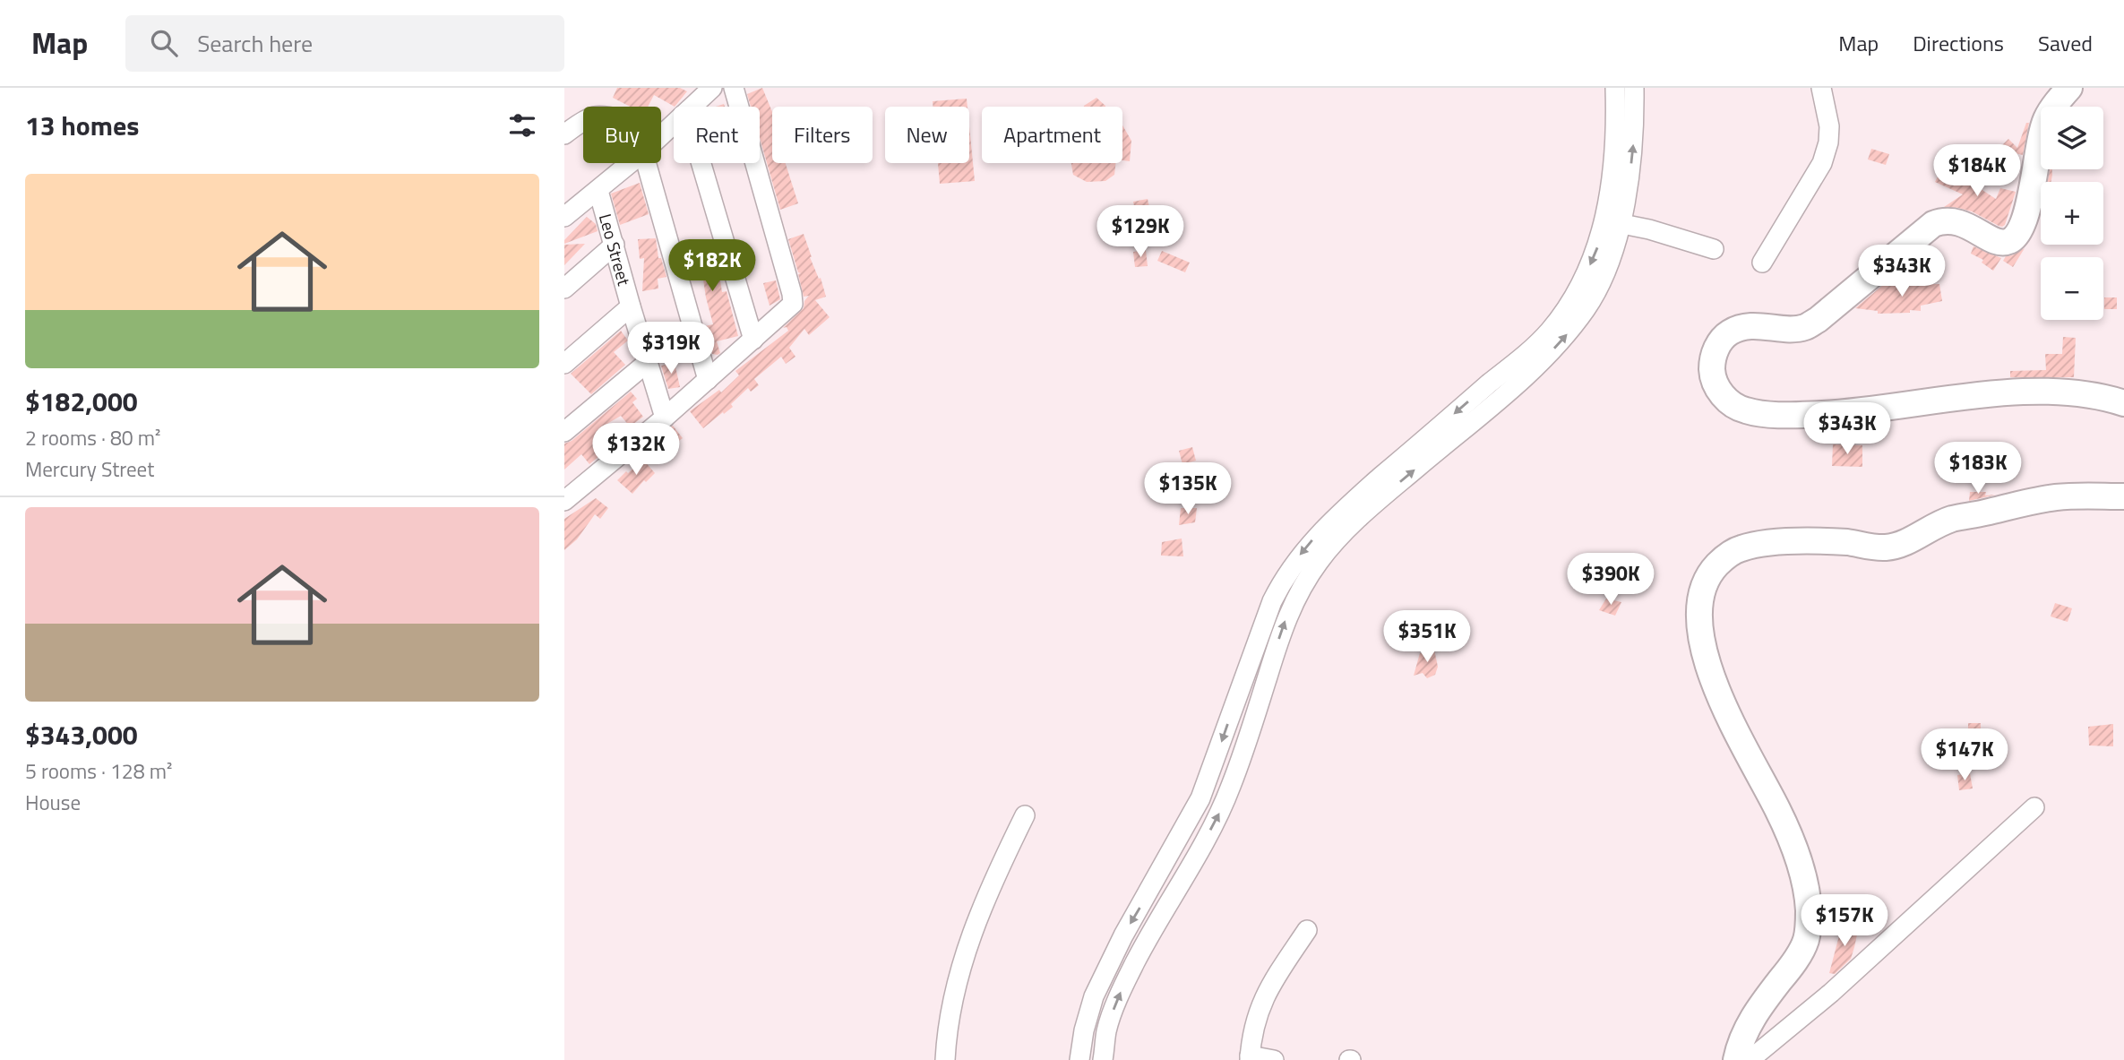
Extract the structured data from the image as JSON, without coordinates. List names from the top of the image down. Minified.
{"streets":{"street":["Leo Street"]},"page":{"header":"Map","search":"Search here","nav":["Map","Directions","Saved"],"heading":"13 homes","map_buttons":["+","−"],"chip":["Buy","Rent","Filters","New","Apartment"],"price":["$184K","$129K","$182K","$343K","$319K","$343K","$132K","$183K","$135K","$390K","$351K","$147K","$157K"],"list":[{"name":"$182,000","note":"2 rooms · 80 m² · Mercury Street"},{"name":"$343,000","note":"5 rooms · 128 m² · House"}]}}
